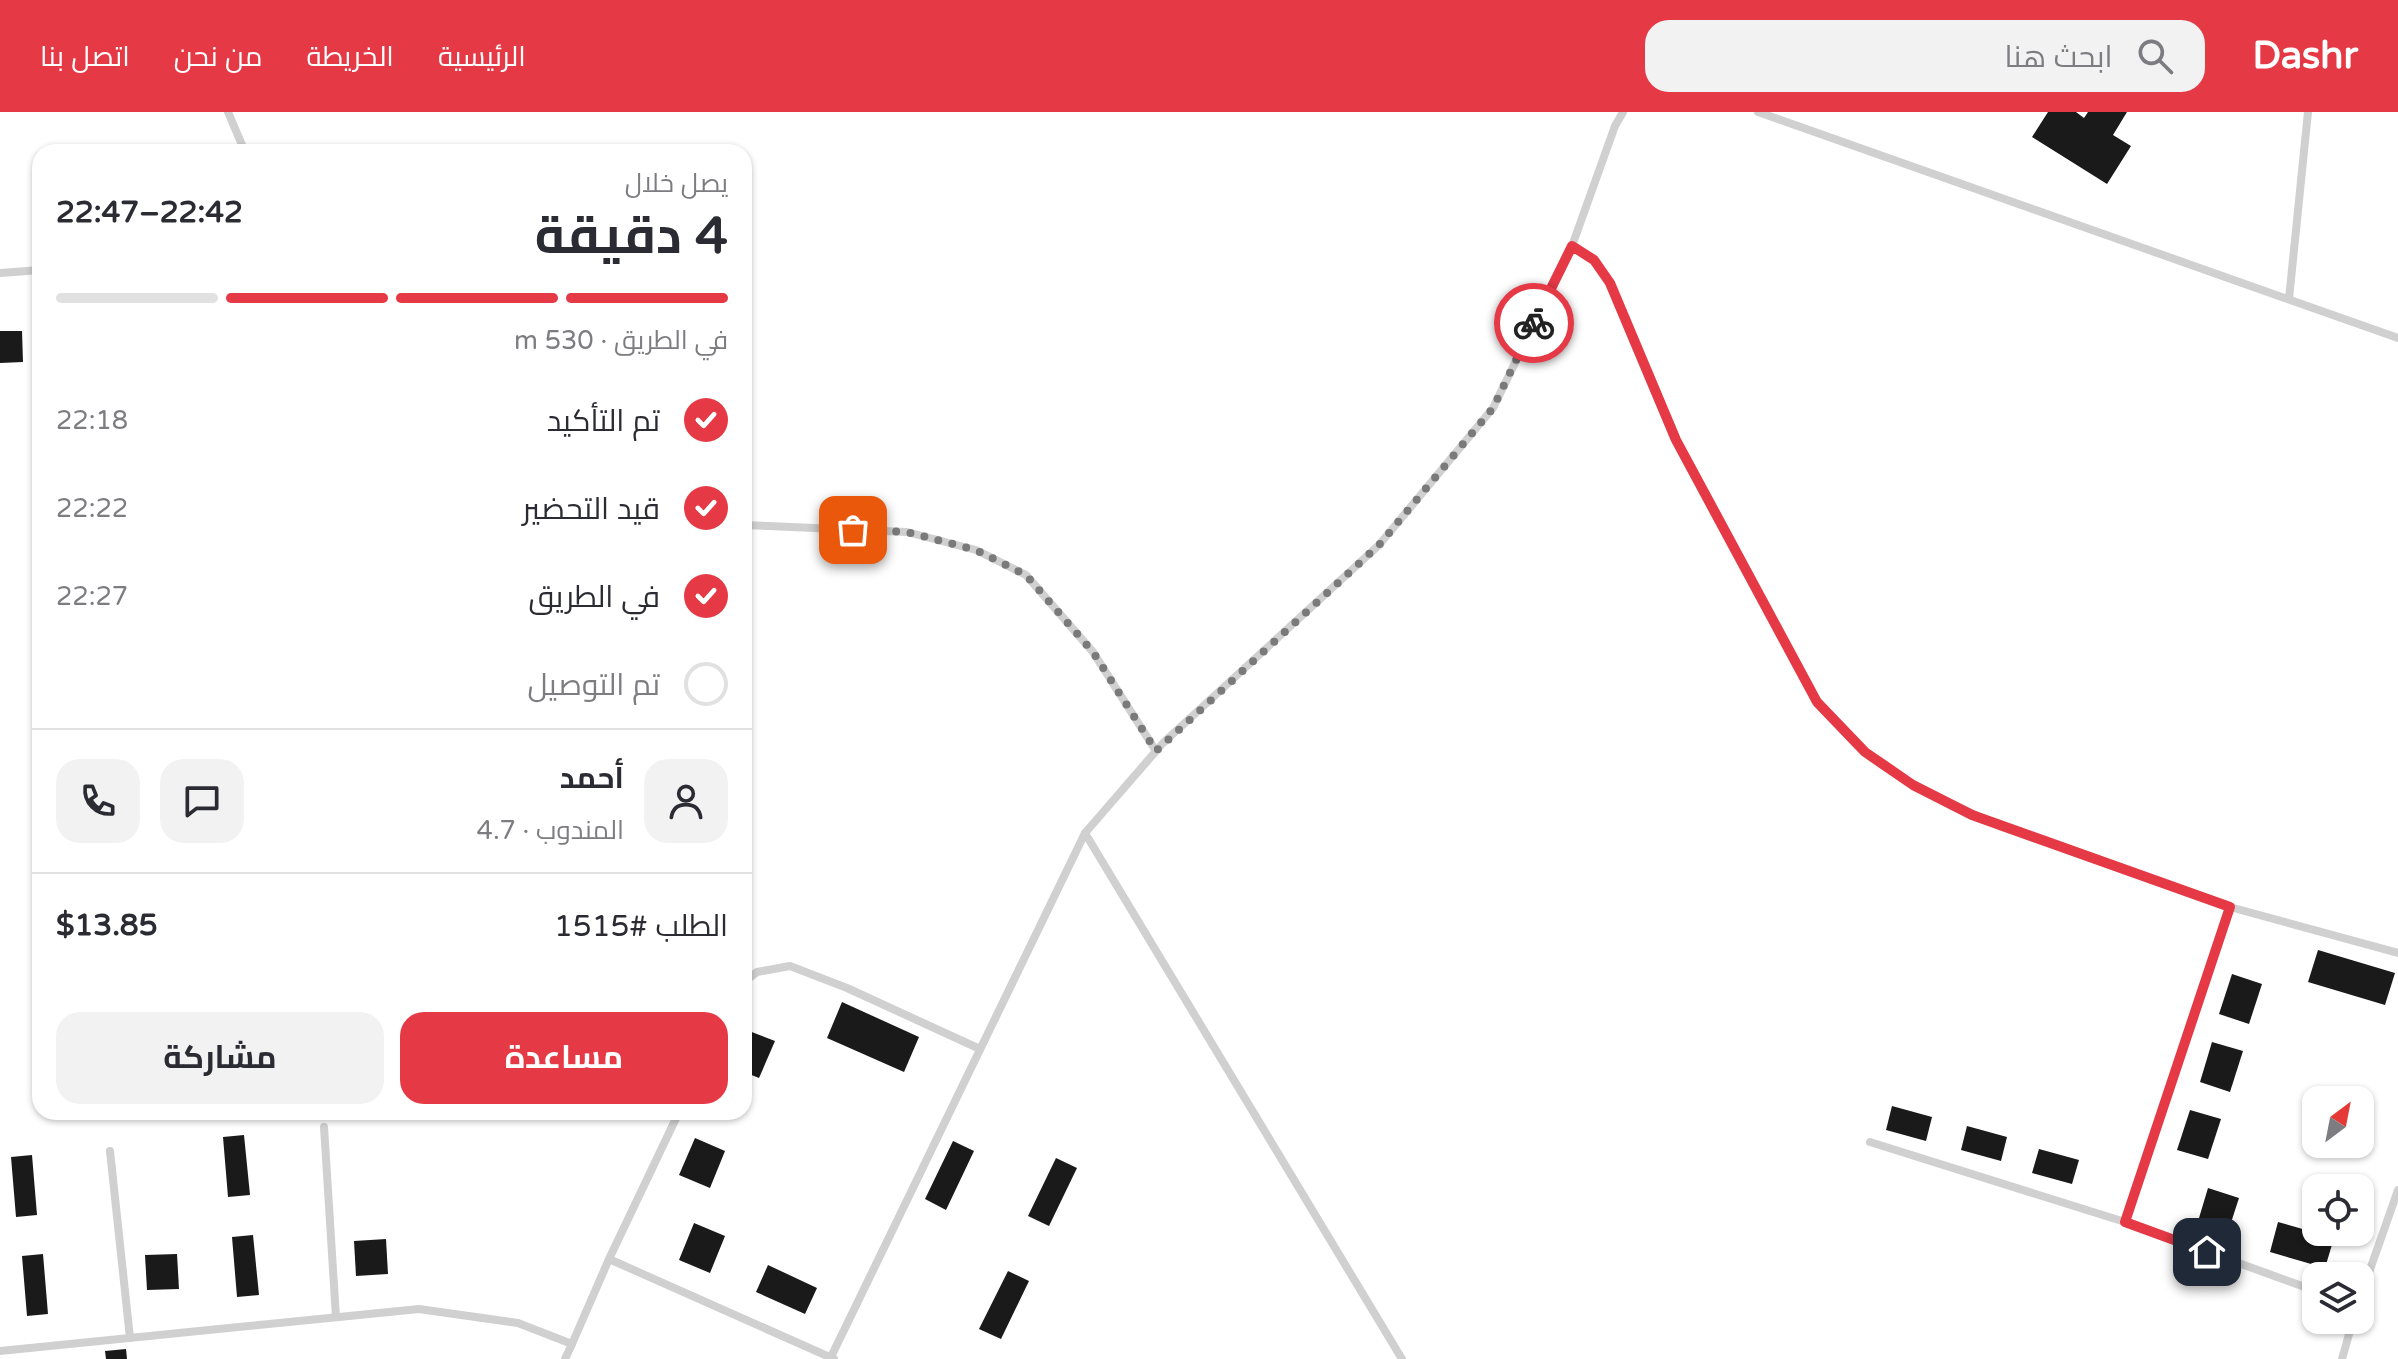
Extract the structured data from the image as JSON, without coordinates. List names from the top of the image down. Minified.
{"north":"top right","page":{"header":"Dashr","search":"ابحث هنا","nav":["الرئيسية","الخريطة","من نحن","اتصل بنا"],"heading":["4 دقيقة","يصل خلال","22:42–22:47"],"panel":["أحمد","المندوب · 4.7","الطلب #1515","$13.85"],"bar":"في الطريق · 530 m","list":[["تم التأكيد","22:18"],["قيد التحضير","22:22"],["في الطريق","22:27"],"تم التوصيل"],"buttons":["مساعدة","مشاركة"]}}
